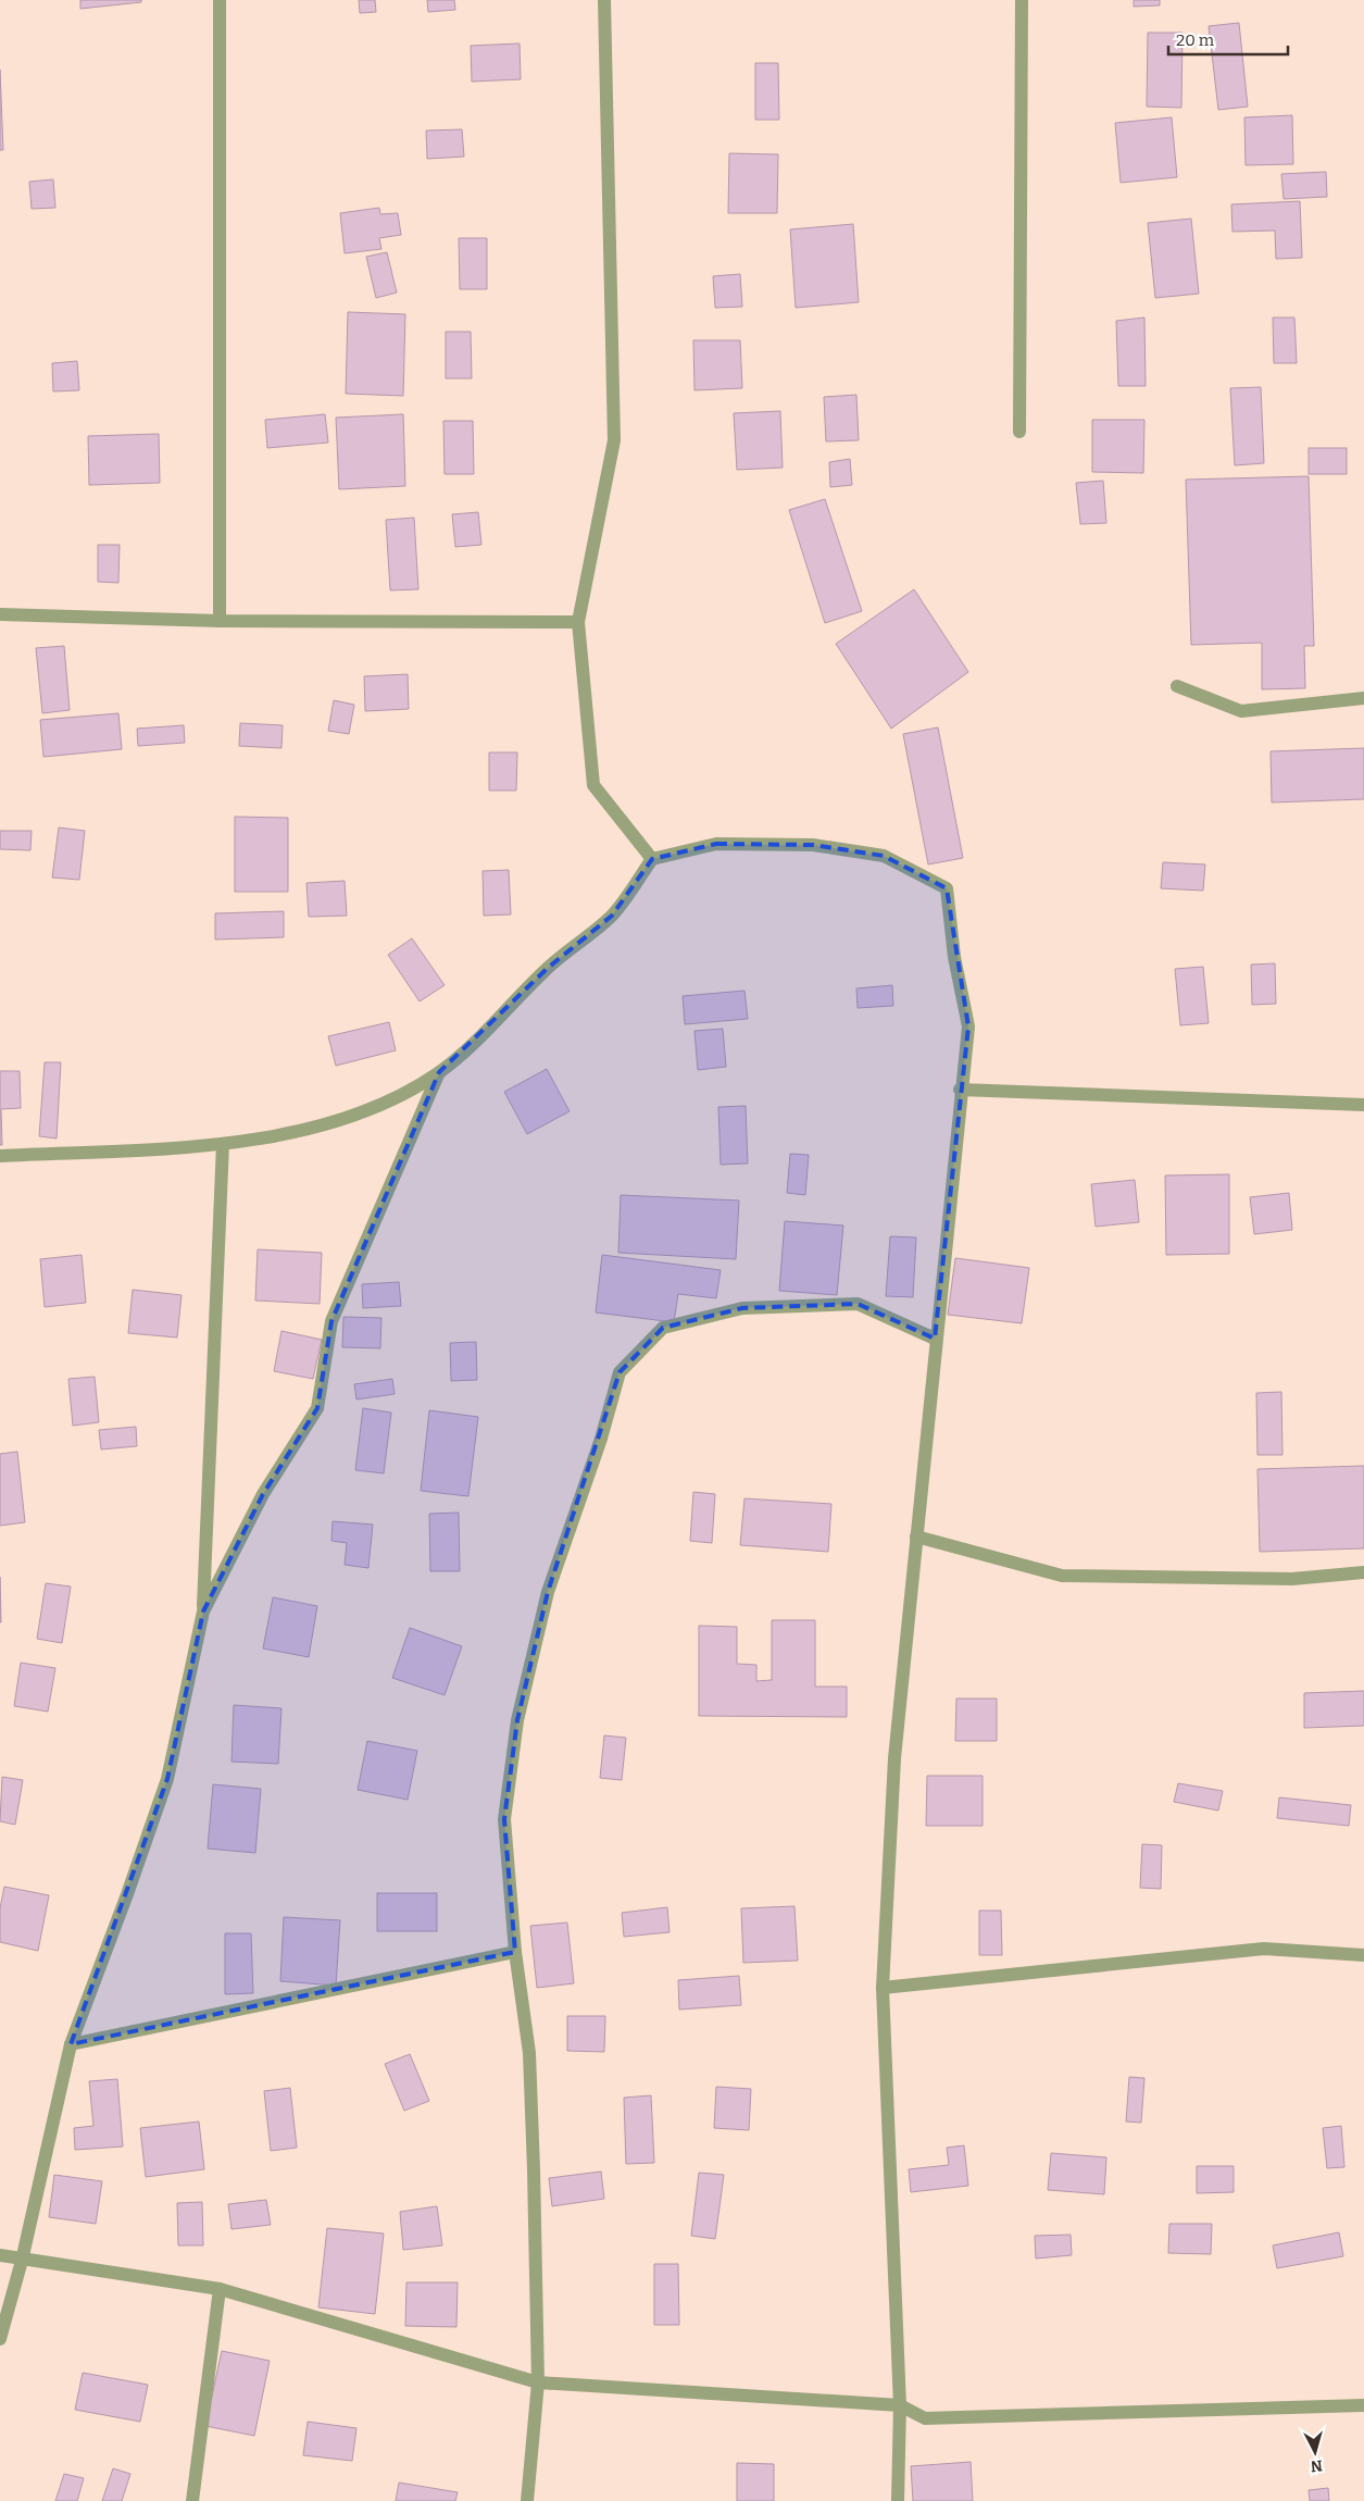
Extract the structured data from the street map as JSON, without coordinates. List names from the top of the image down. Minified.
{"scale_bar":"20 m","north":"bottom"}
